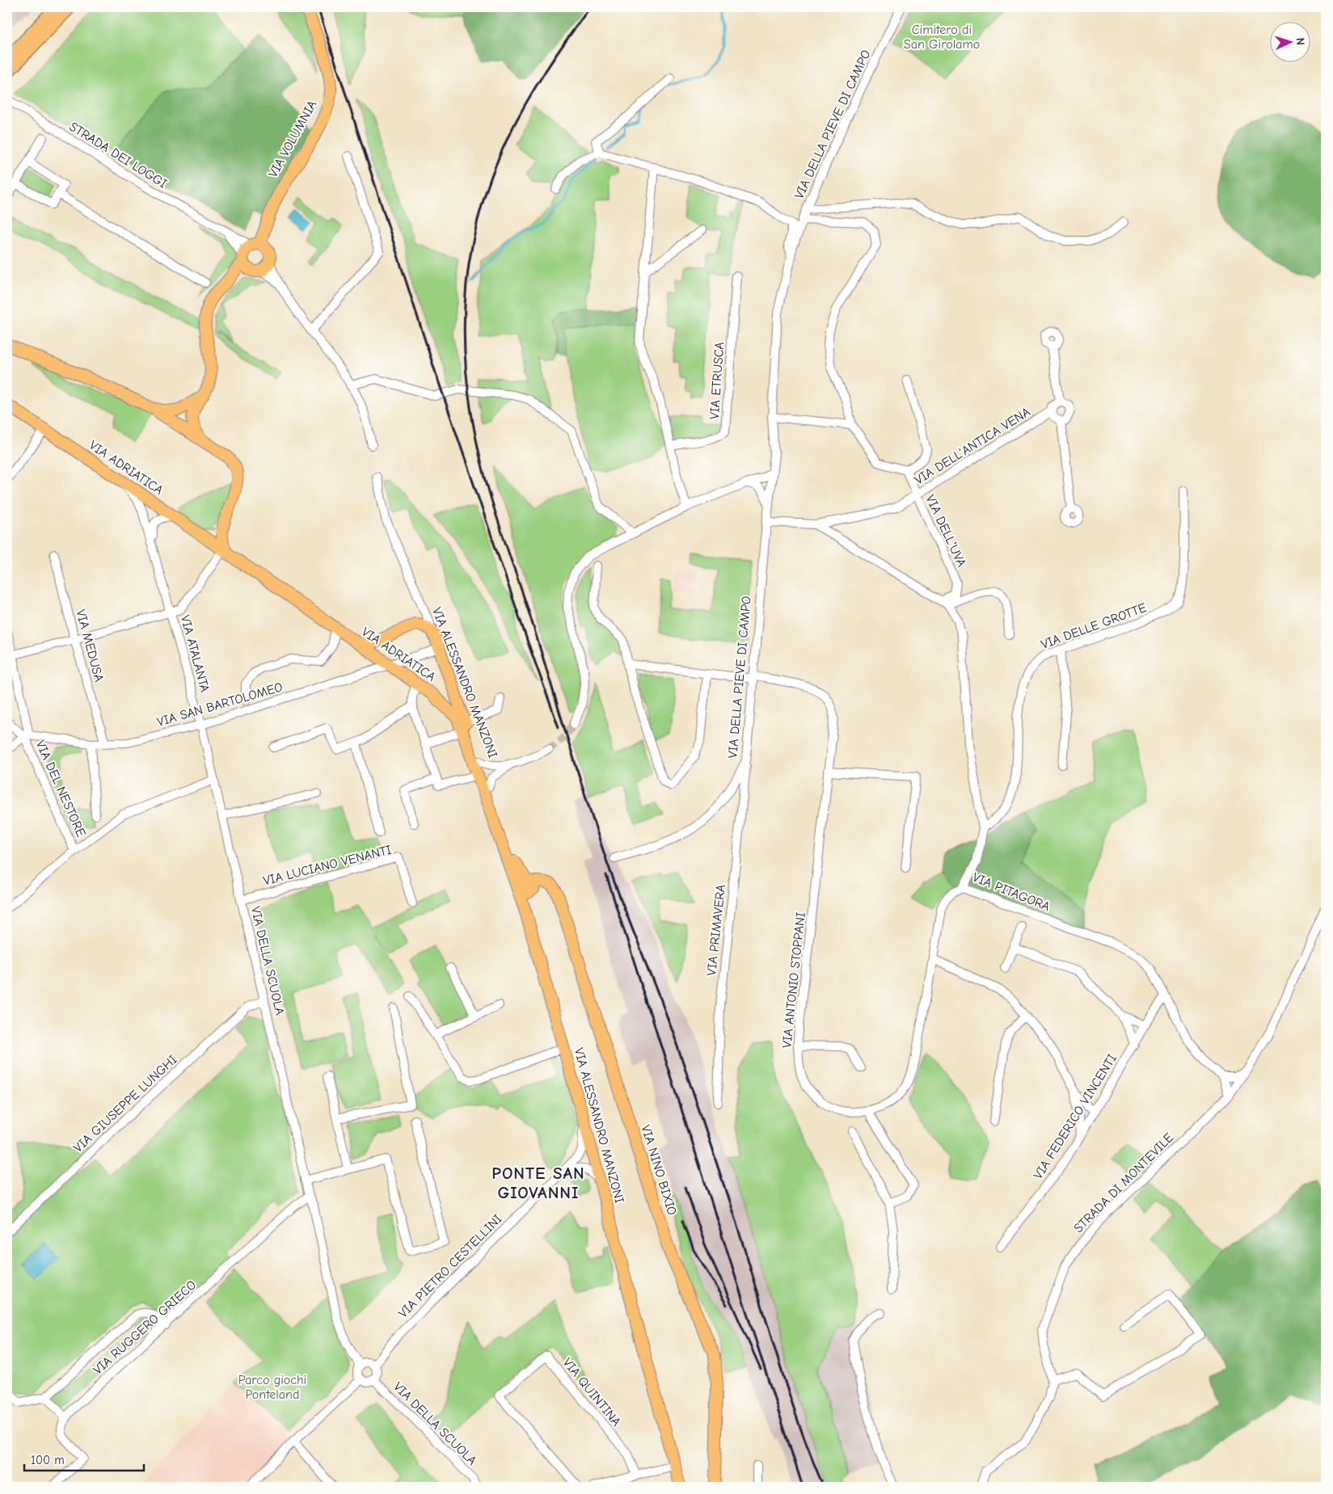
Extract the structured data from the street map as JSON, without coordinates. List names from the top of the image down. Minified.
{"streets":{"main road":["VIA VOLUMNIA","VIA ADRIATICA","VIA ALESSANDRO MANZONI","VIA NINO BIXIO"],"street":["VIA DELLA PIEVE DI CAMPO","STRADA DEI LOGGI","VIA ETRUSCA","VIA DELL'ANTICA VENA","VIA DELL'UVA","VIA DELLE GROTTE","VIA MEDUSA","VIA ATALANTA","VIA SAN BARTOLOMEO","VIA DEL NESTORE","VIA LUCIANO VENANTI","VIA PITAGORA","VIA PRIMAVERA","VIA DELLA SCUOLA","VIA ANTONIO STOPPANI","VIA GIUSEPPE LUNGHI","VIA FEDERICO VINCENTI","STRADA DI MONTEVILE","VIA PIETRO CESTELLINI","VIA RUGGERO GRIECO","VIA QUINTINA"]},"crossings":[["VIA DELLA PIEVE DI CAMPO","VIA DELL'ANTICA VENA"],["VIA DELLA PIEVE DI CAMPO","VIA DELL'UVA"],["VIA DELLA PIEVE DI CAMPO","VIA PRIMAVERA"],["VIA DELLA PIEVE DI CAMPO","VIA ANTONIO STOPPANI"],["VIA VOLUMNIA","STRADA DEI LOGGI"],["VIA DELL'ANTICA VENA","VIA DELL'UVA"],["VIA ADRIATICA","VIA ATALANTA"],["VIA ADRIATICA","VIA ALESSANDRO MANZONI"],["VIA ADRIATICA","VIA SAN BARTOLOMEO"],["VIA DELL'UVA","VIA PITAGORA"],["VIA DELLE GROTTE","VIA PITAGORA"],["VIA MEDUSA","VIA SAN BARTOLOMEO"],["VIA ATALANTA","VIA SAN BARTOLOMEO"],["VIA ATALANTA","VIA DELLA SCUOLA"],["VIA ALESSANDRO MANZONI","VIA SAN BARTOLOMEO"],["VIA ALESSANDRO MANZONI","VIA NINO BIXIO"],["VIA ALESSANDRO MANZONI","VIA PIETRO CESTELLINI"],["VIA SAN BARTOLOMEO","VIA DEL NESTORE"],["VIA SAN BARTOLOMEO","VIA DELLA SCUOLA"],["VIA LUCIANO VENANTI","VIA DELLA SCUOLA"],["VIA PITAGORA","VIA ANTONIO STOPPANI"],["VIA PITAGORA","VIA FEDERICO VINCENTI"],["VIA DELLA SCUOLA","VIA GIUSEPPE LUNGHI"],["VIA DELLA SCUOLA","VIA PIETRO CESTELLINI"],["VIA DELLA SCUOLA","VIA RUGGERO GRIECO"]],"districts":["PONTE SAN GIOVANNI"],"parks":["Cimitero di San Girolamo","Parco giochi Ponteland"],"scale_bar":"100 m","north":"right"}
